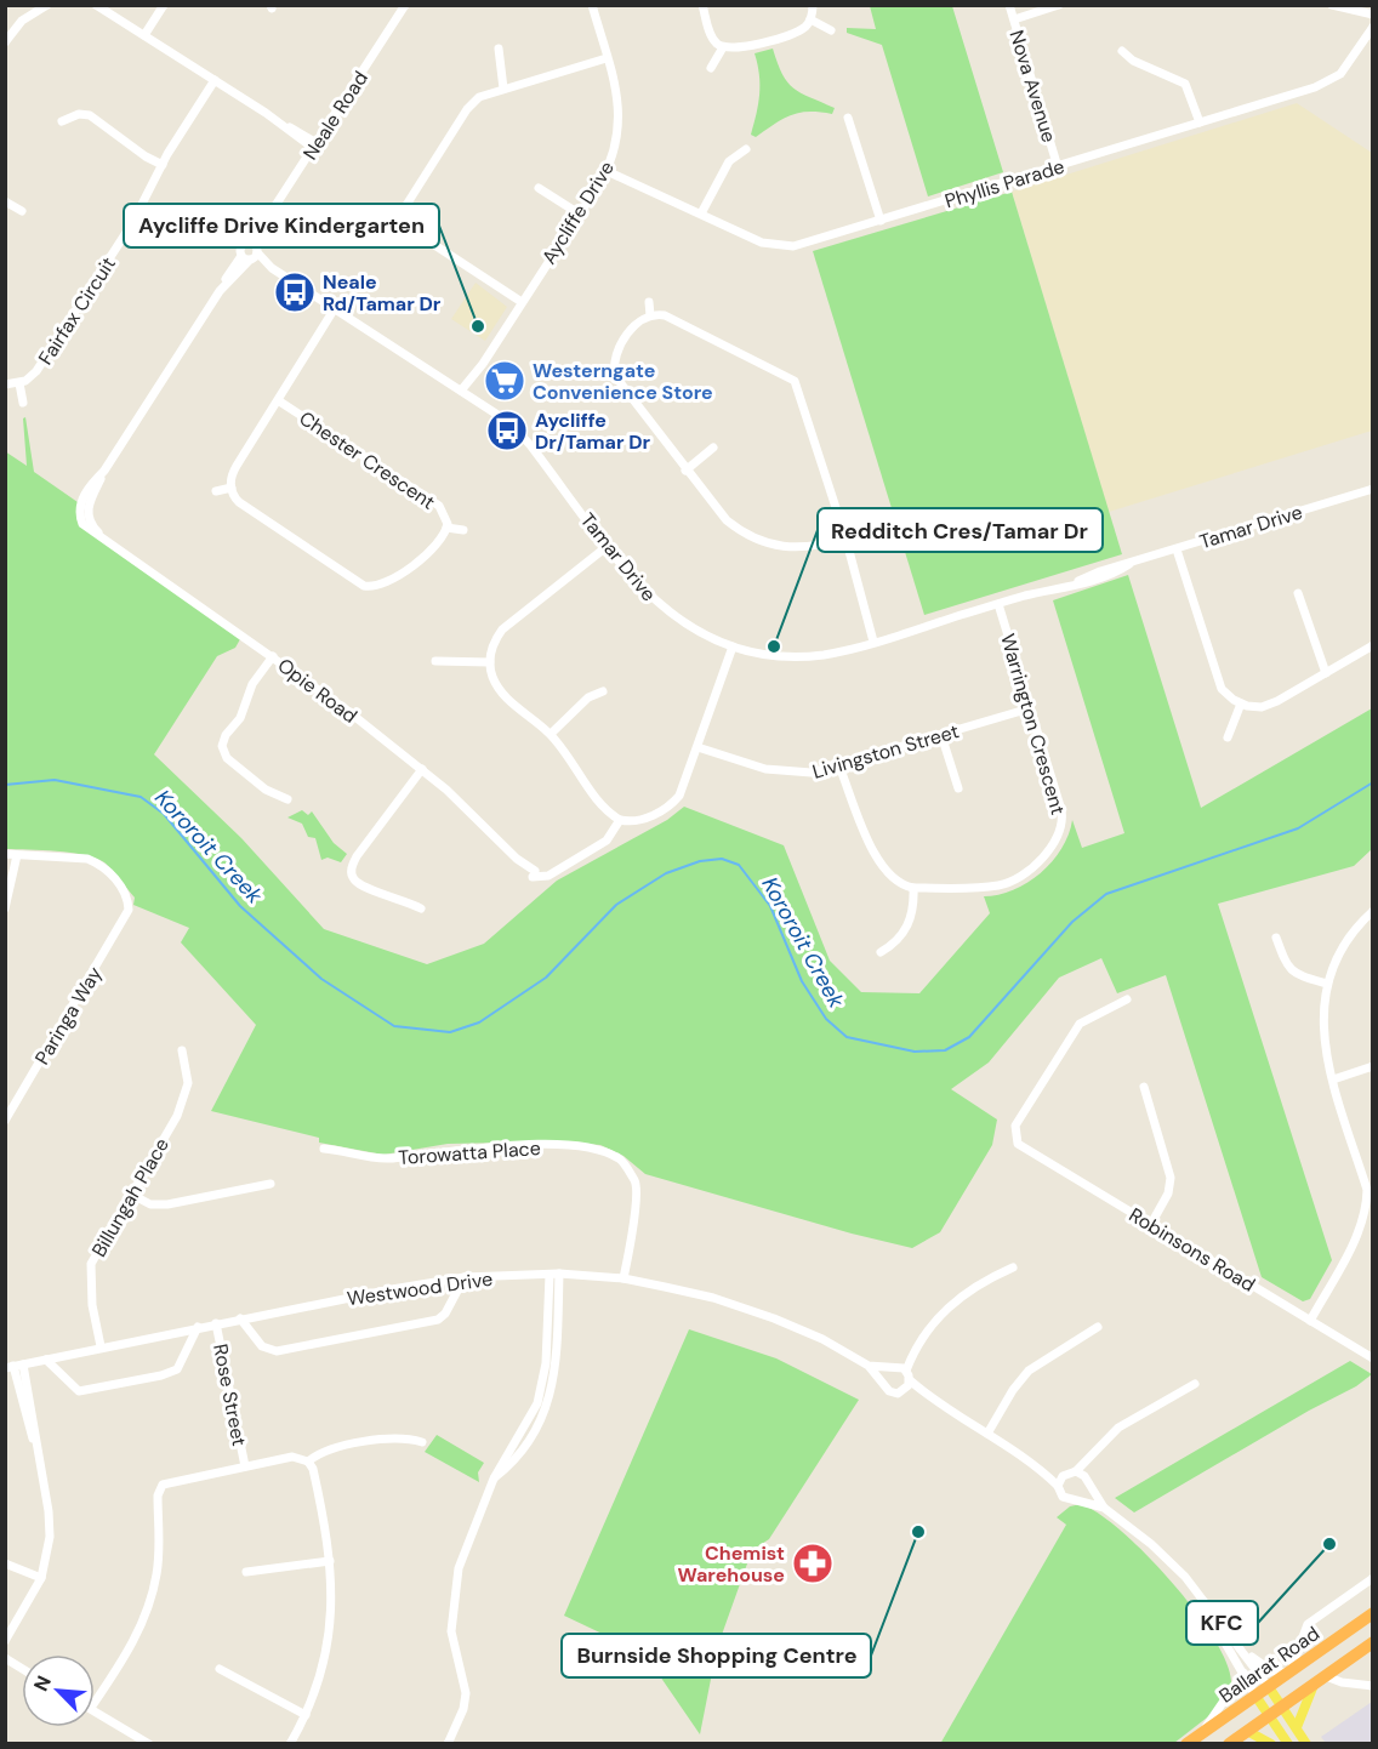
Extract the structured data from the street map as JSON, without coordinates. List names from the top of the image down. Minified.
{"streets":{"highway":["Ballarat Road"],"street":["Nova Avenue","Neale Road","Phyllis Parade","Aycliffe Drive","Fairfax Circuit","Chester Crescent","Tamar Drive","Opie Road","Warrington Crescent","Livingston Street","Paringa Way","Torowatta Place","Billungah Place","Robinsons Road","Westwood Drive","Rose Street"]},"crossings":[["Nova Avenue","Phyllis Parade"],["Neale Road","Tamar Drive"],["Neale Road","Opie Road"],["Phyllis Parade","Aycliffe Drive"],["Aycliffe Drive","Tamar Drive"],["Chester Crescent","Tamar Drive"],["Tamar Drive","Warrington Crescent"],["Warrington Crescent","Livingston Street"],["Torowatta Place","Westwood Drive"],["Billungah Place","Westwood Drive"],["Westwood Drive","Rose Street"]],"water":["Kororoit Creek"],"places":{"bus stop":["Neale Rd/Tamar Dr","Aycliffe Dr/Tamar Dr"],"other":["Aycliffe Drive Kindergarten","Redditch Cres/Tamar Dr","Burnside Shopping Centre","KFC"],"supermarket":["Westerngate Convenience Store"],"pharmacy":["Chemist Warehouse"]},"north":"top left"}
